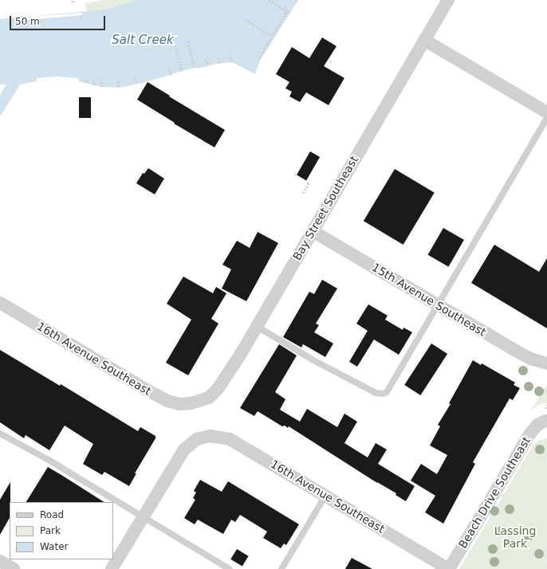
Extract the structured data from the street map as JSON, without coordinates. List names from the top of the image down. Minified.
{"streets":{"street":["Bay Street Southeast","15th Avenue Southeast","16th Avenue Southeast","Beach Drive Southeast"]},"crossings":[["Bay Street Southeast","15th Avenue Southeast"],["Bay Street Southeast","16th Avenue Southeast"],["16th Avenue Southeast","Beach Drive Southeast"]],"water":["Salt Creek"],"parks":["Lassing Park"],"legend":["Road","Park","Water"],"scale_bar":"50 m"}
